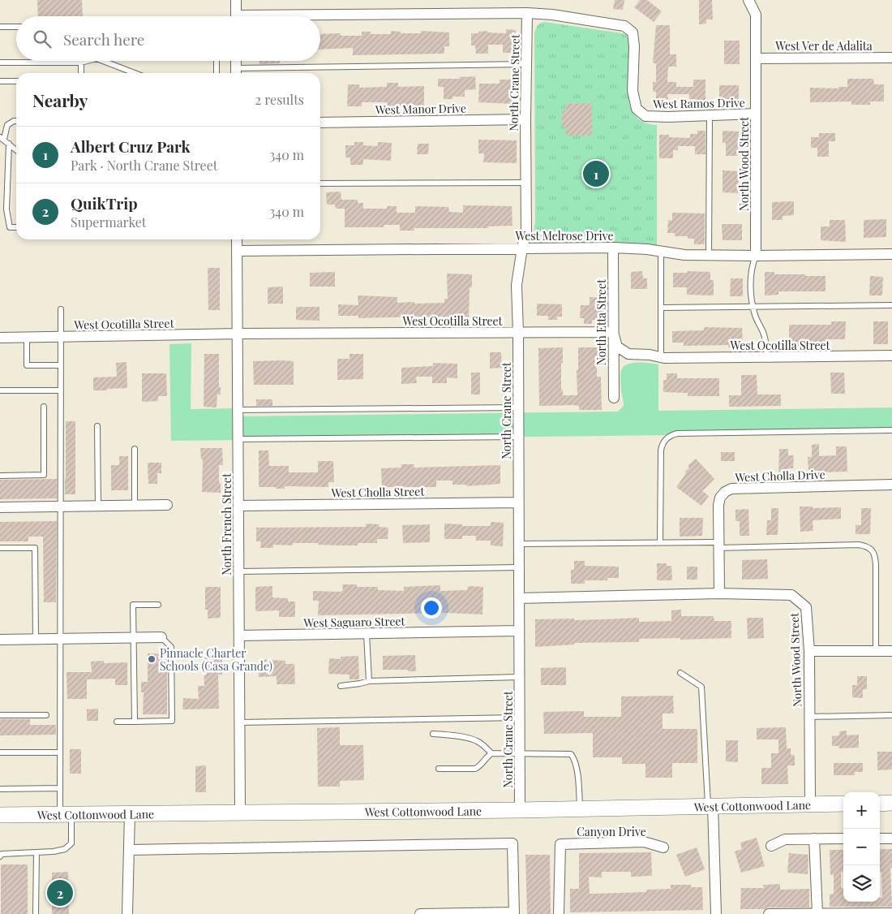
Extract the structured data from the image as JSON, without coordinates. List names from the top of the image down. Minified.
{"streets":{"main road":["West Cottonwood Lane"],"street":["West Ver de Adalita","North Crane Street","West Ramos Drive","West Manor Drive","North Wood Street","West Melrose Drive","West Ocotilla Street","North Etta Street","West Cholla Drive","West Cholla Street","North French Street","West Saguaro Street","Canyon Drive"]},"crossings":[["West Ver de Adalita","North Wood Street"],["North Crane Street","West Ramos Drive"],["North Crane Street","West Manor Drive"],["North Crane Street","West Melrose Drive"],["North Crane Street","West Ocotilla Street"],["North Crane Street","West Cholla Street"],["North Crane Street","West Saguaro Street"],["North Crane Street","West Cottonwood Lane"],["West Ramos Drive","North Wood Street"],["North Wood Street","West Melrose Drive"],["North Wood Street","West Cholla Drive"],["North Wood Street","West Cottonwood Lane"],["West Melrose Drive","North Etta Street"],["West Melrose Drive","North French Street"],["West Ocotilla Street","North Etta Street"],["West Ocotilla Street","North French Street"],["West Cholla Street","North French Street"],["North French Street","West Saguaro Street"],["North French Street","West Cottonwood Lane"]],"places":["Pinnacle Charter Schools (Casa Grande)"],"page":{"search":"Search here","heading":["Nearby","2 results"],"list":[{"mark":"1","name":"Albert Cruz Park","note":"Park · North Crane Street","value":"340 m"},{"mark":"2","name":"QuikTrip","note":"Supermarket","value":"340 m"}],"pins":["1","2"],"map_buttons":["+","−"]}}
